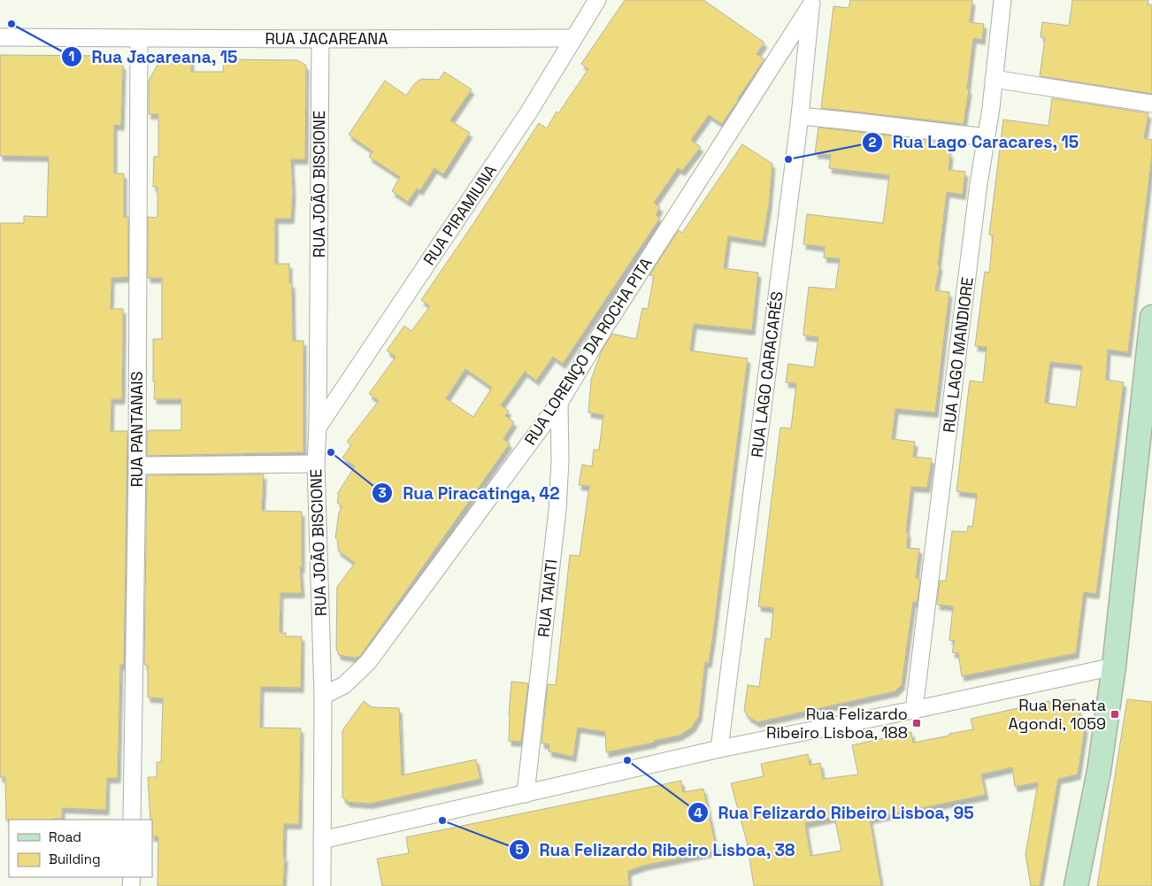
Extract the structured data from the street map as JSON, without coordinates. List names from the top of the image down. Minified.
{"streets":{"street":["RUA JACAREANA","RUA JOÃO BISCIONE","RUA PIRAMIUNA","RUA LORENÇO DA ROCHA PITA","RUA LAGO MANDIORE","RUA LAGO CARACARÉS","RUA PANTANAIS","RUA TAIATI"]},"crossings":[["RUA JACAREANA","RUA JOÃO BISCIONE"],["RUA JACAREANA","RUA PIRAMIUNA"],["RUA JACAREANA","RUA PANTANAIS"],["RUA JOÃO BISCIONE","RUA PIRAMIUNA"],["RUA JOÃO BISCIONE","RUA LORENÇO DA ROCHA PITA"],["RUA LORENÇO DA ROCHA PITA","RUA LAGO CARACARÉS"],["RUA LORENÇO DA ROCHA PITA","RUA TAIATI"]],"places":{"other":["Rua Jacareana, 15","Rua Lago Caracares, 15","Rua Piracatinga, 42","Rua Felizardo Ribeiro Lisboa, 95","Rua Felizardo Ribeiro Lisboa, 38"],"transit":["Rua Renata Agondi, 1059","Rua Felizardo Ribeiro Lisboa, 188"]},"legend":["Road","Building"]}
